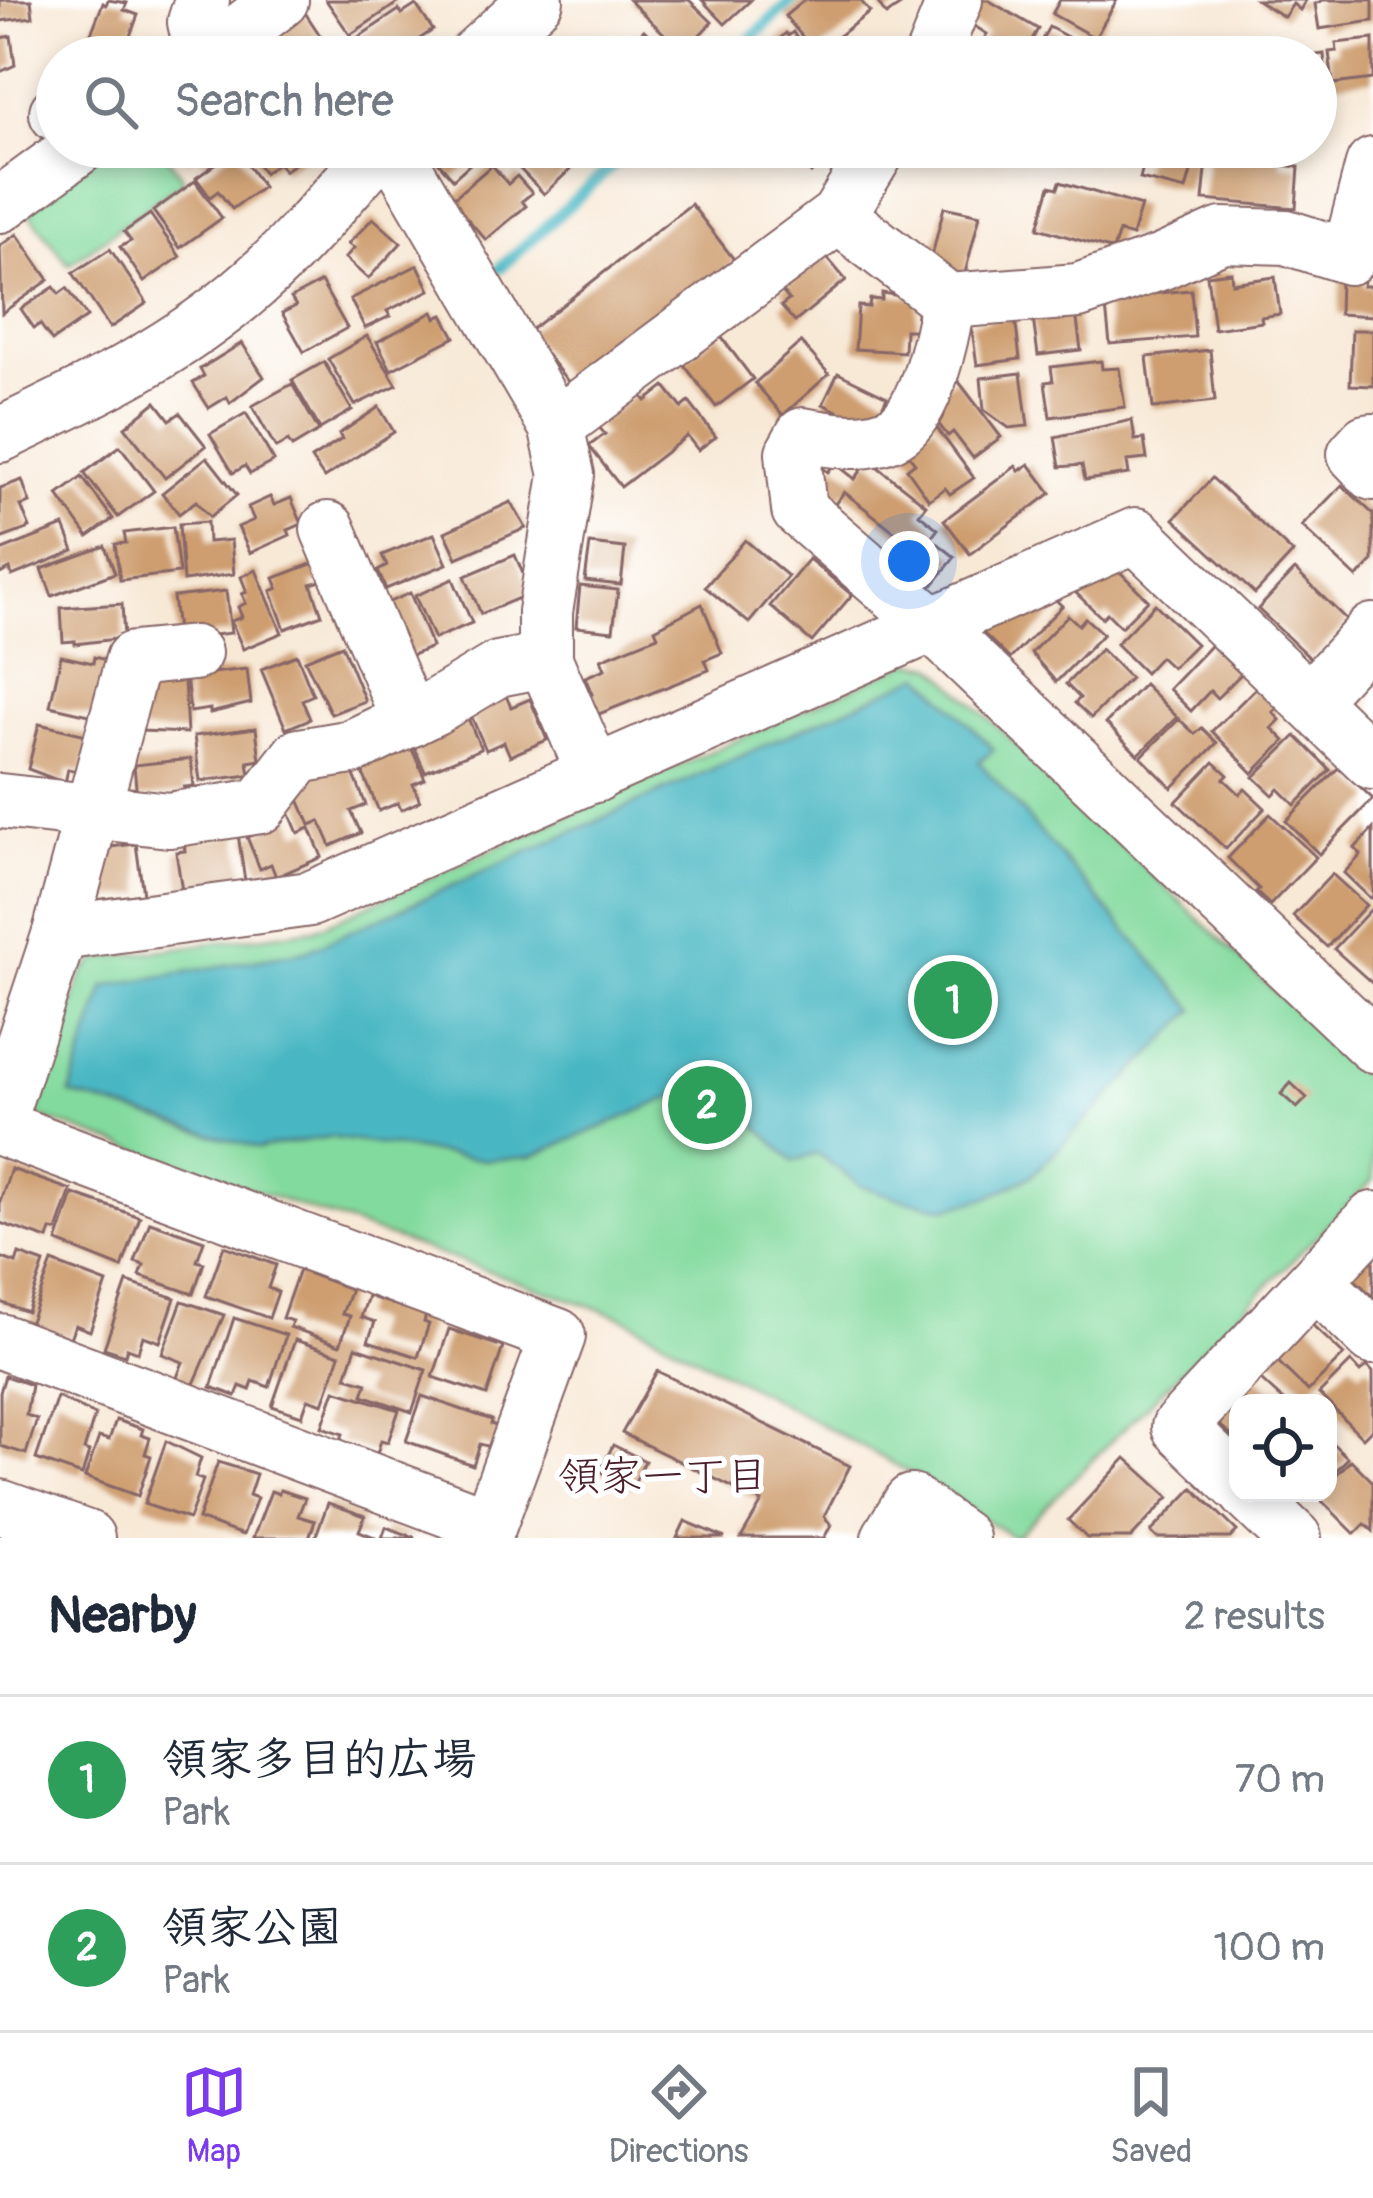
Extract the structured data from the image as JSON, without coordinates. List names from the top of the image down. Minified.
{"districts":["領家一丁目"],"page":{"search":"Search here","pins":["1","2"],"heading":["Nearby","2 results"],"list":[{"mark":"1","name":"領家多目的広場","note":"Park","value":"70 m"},{"mark":"2","name":"領家公園","note":"Park","value":"100 m"}],"nav":["Map","Directions","Saved"]}}
